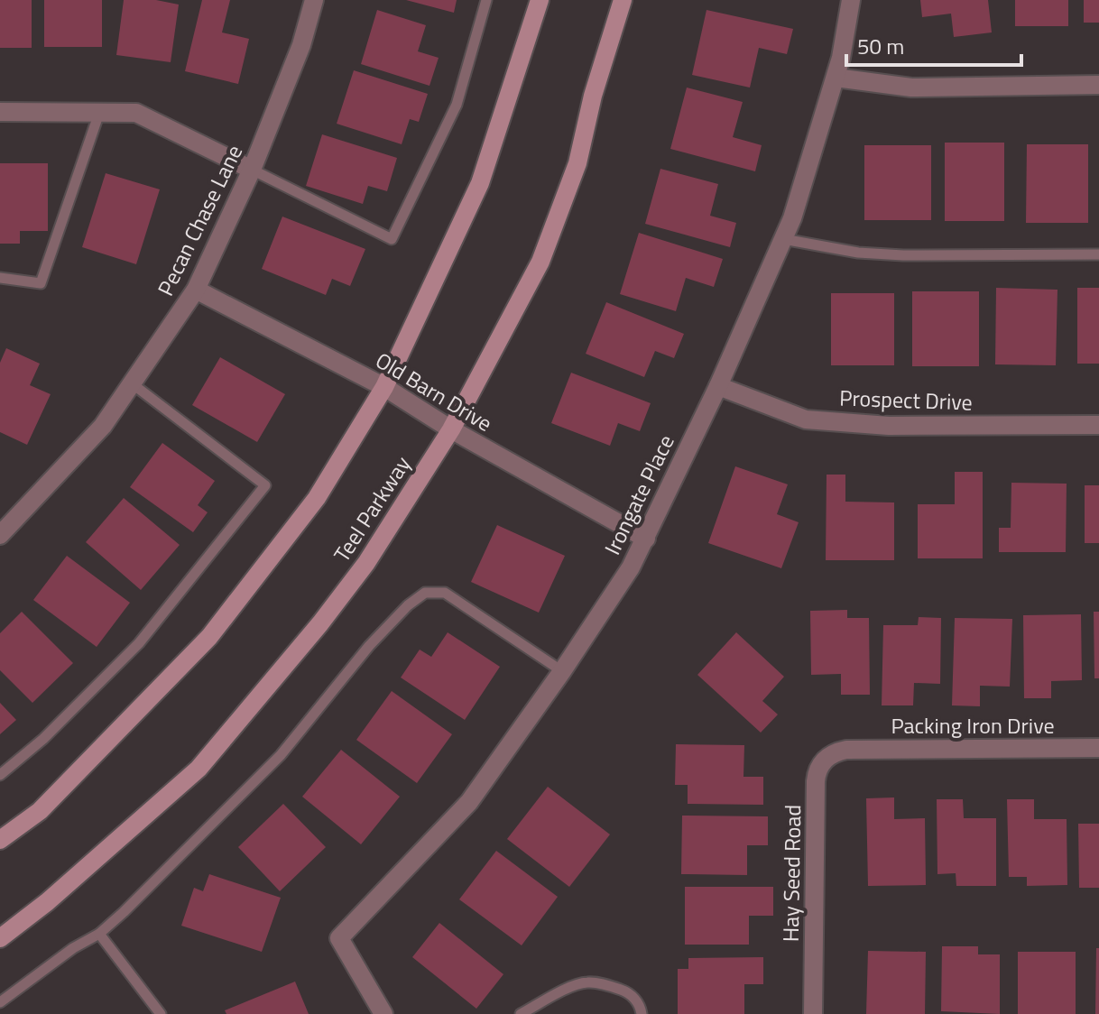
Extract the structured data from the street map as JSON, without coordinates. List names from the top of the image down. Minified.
{"streets":{"main road":["Teel Parkway"],"street":["Pecan Chase Lane","Old Barn Drive","Prospect Drive","Irongate Place","Packing Iron Drive","Hay Seed Road"]},"crossings":[["Pecan Chase Lane","Old Barn Drive"],["Old Barn Drive","Irongate Place"],["Old Barn Drive","Teel Parkway"],["Prospect Drive","Irongate Place"],["Packing Iron Drive","Hay Seed Road"]],"scale_bar":"50 m"}
